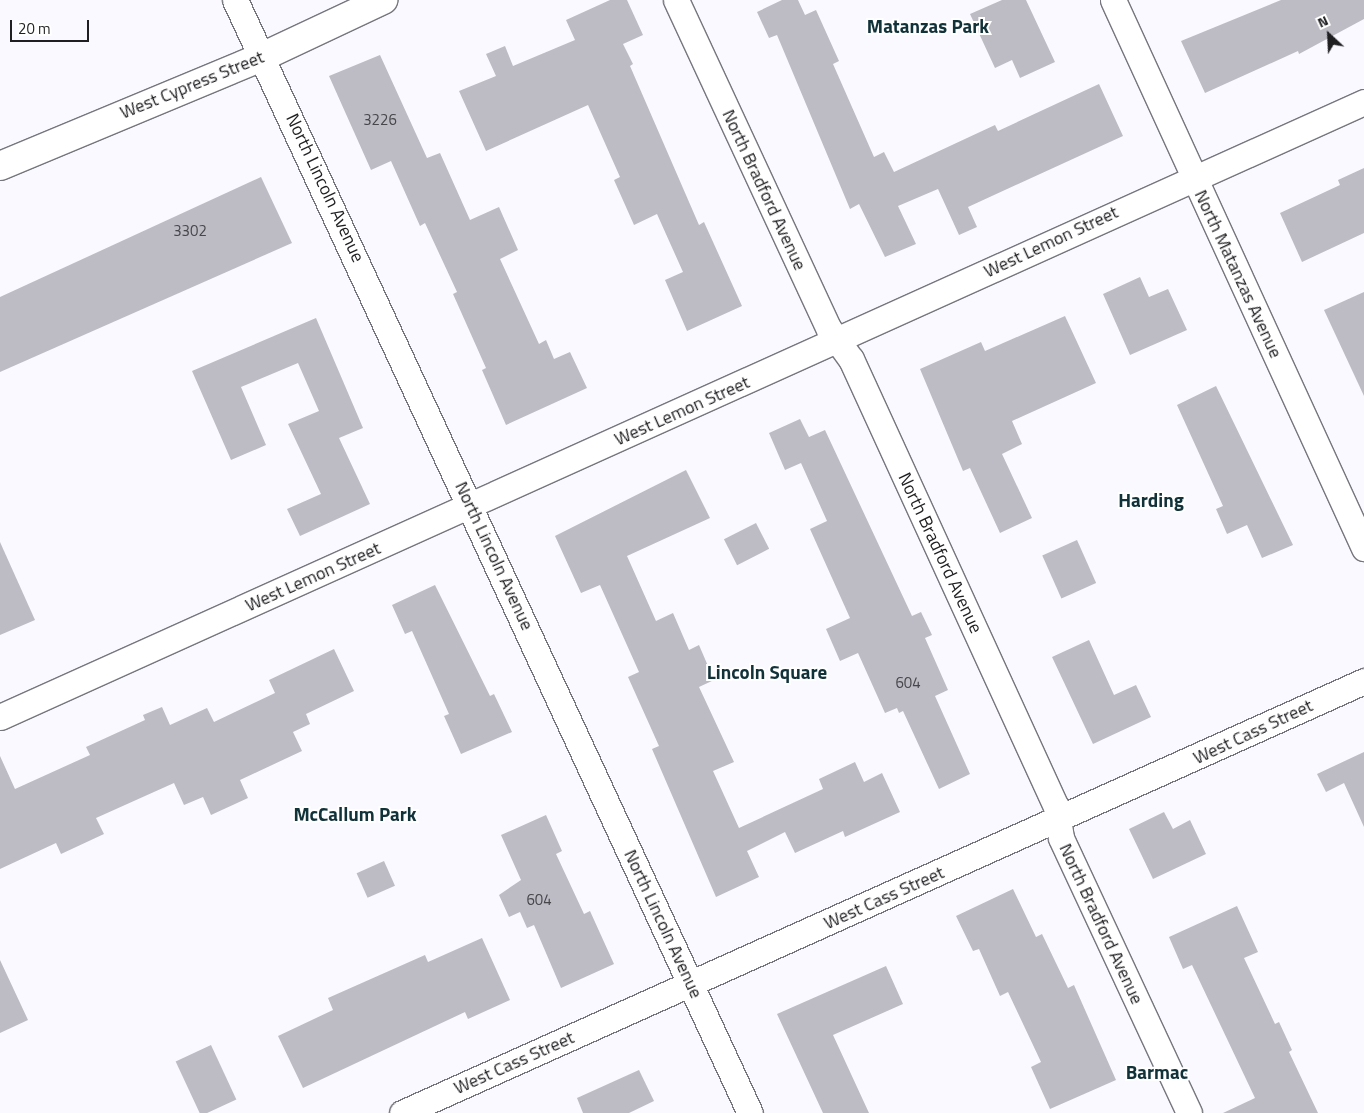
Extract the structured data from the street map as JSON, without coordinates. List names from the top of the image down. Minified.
{"streets":{"street":["West Cypress Street","North Lincoln Avenue","North Bradford Avenue","West Lemon Street","North Matanzas Avenue","West Cass Street"]},"crossings":[["West Cypress Street","North Lincoln Avenue"],["North Lincoln Avenue","West Lemon Street"],["North Lincoln Avenue","West Cass Street"],["North Bradford Avenue","West Lemon Street"],["North Bradford Avenue","West Cass Street"],["West Lemon Street","North Matanzas Avenue"]],"districts":["Matanzas Park","Harding","Lincoln Square","McCallum Park","Barmac"],"house_numbers":["3226","3302","604","604"],"scale_bar":"20 m","north":"top left"}
